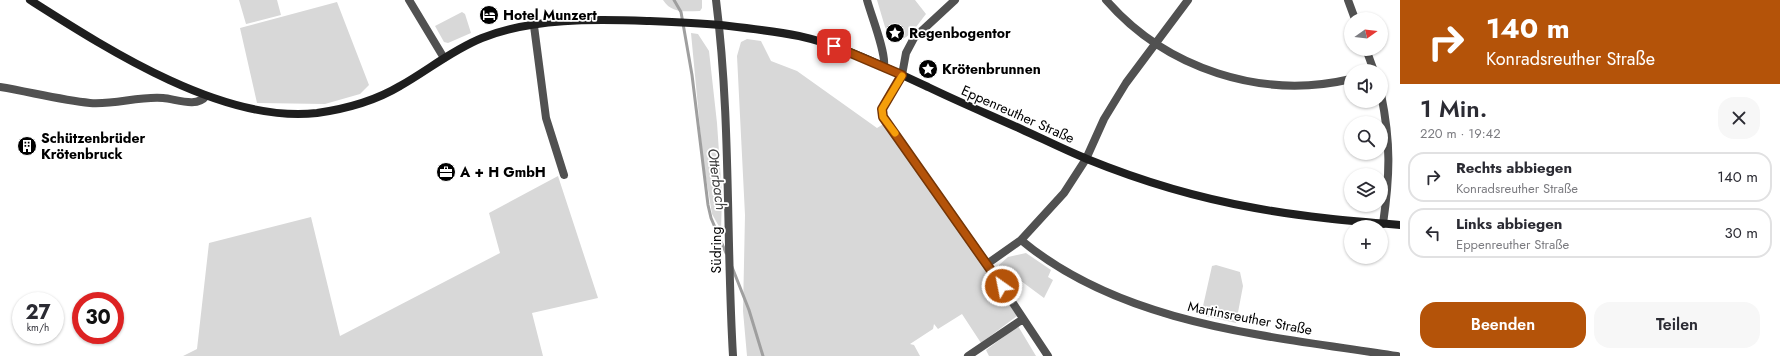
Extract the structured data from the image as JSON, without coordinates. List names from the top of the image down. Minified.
{"streets":{"main road":["Eppenreuther Straße"],"street":["Südring","Martinsreuther Straße"]},"crossings":[["Eppenreuther Straße","Südring"]],"water":["Otterbach"],"places":{"hotel":["Hotel Munzert"],"place":["Regenbogentor","Krötenbrunnen"],"building":["Schützenbrüder Krötenbruck"],"office":["A + H GmbH"]},"north":"right","page":{"turn":["140 m","Konradsreuther Straße"],"map_buttons":"+","heading":["1 Min.","220 m · 19:42"],"list":[{"name":"Rechts abbiegen","note":"Konradsreuther Straße","value":"140 m"},{"name":"Links abbiegen","note":"Eppenreuther Straße","value":"30 m"}],"speed":"27 km/h","limit":"30","buttons":["Beenden","Teilen"]}}
